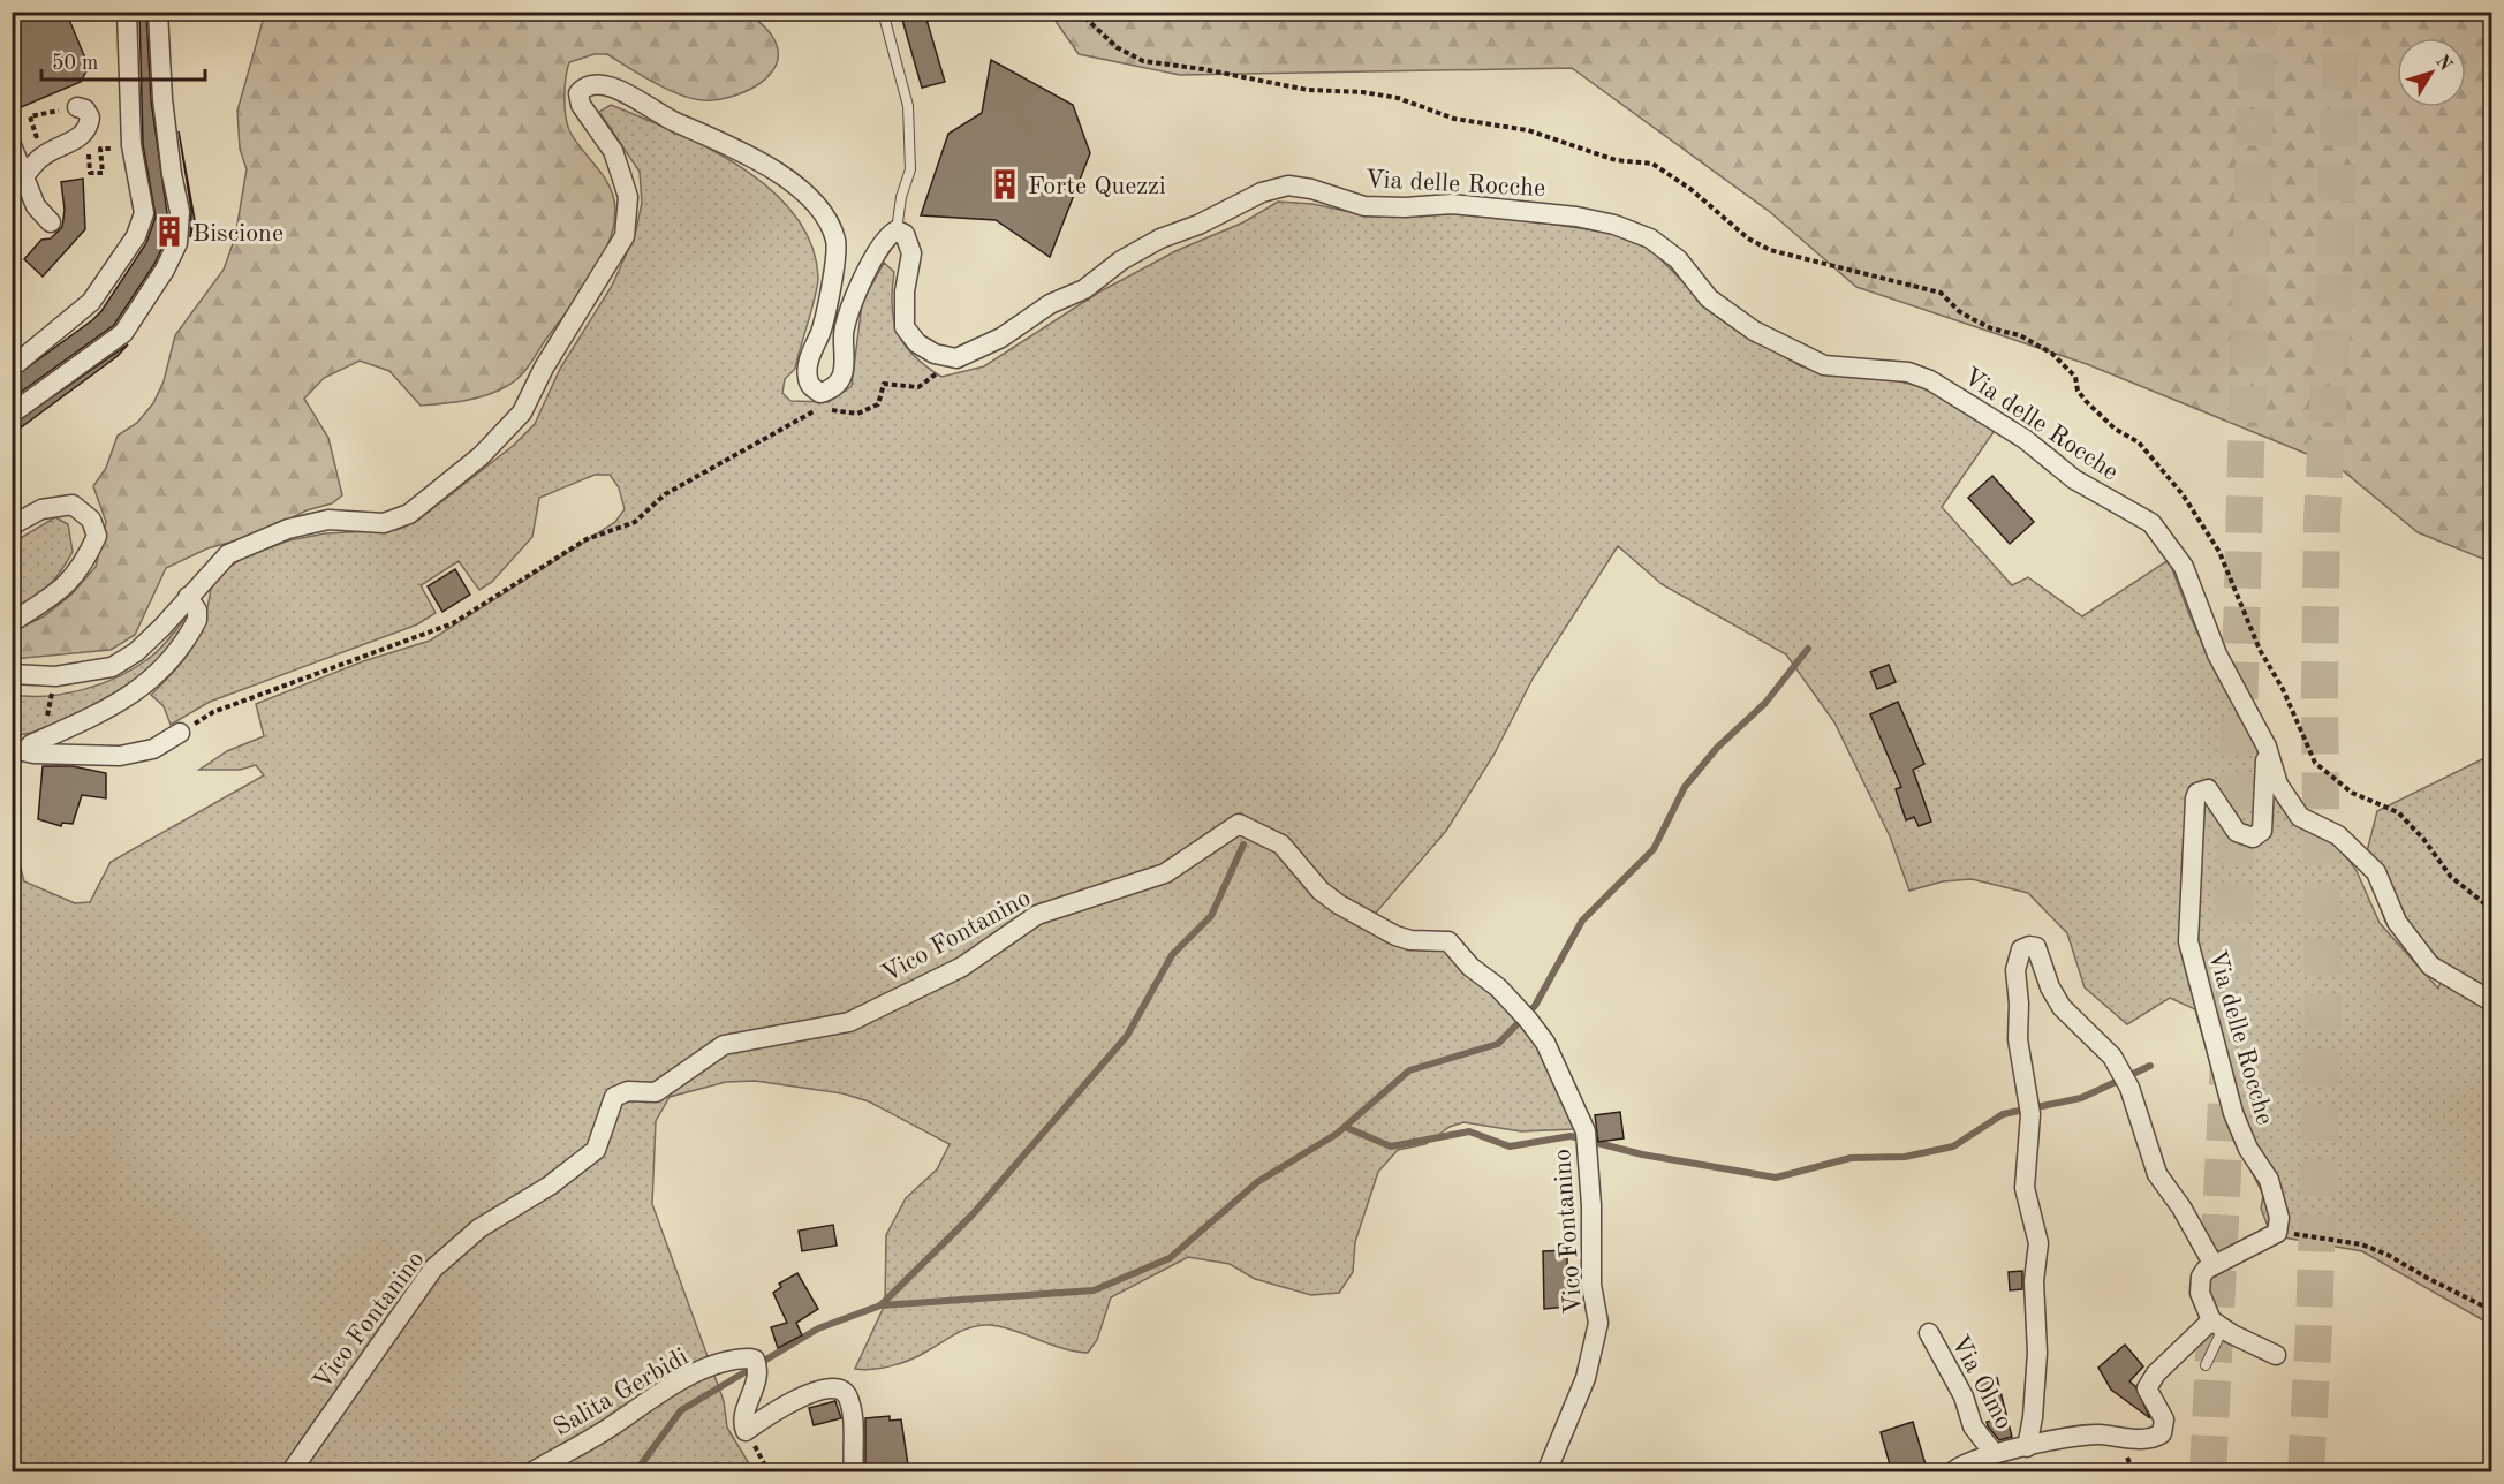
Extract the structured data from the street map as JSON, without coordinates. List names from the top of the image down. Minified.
{"streets":{"street":["Via delle Rocche","Vico Fontanino","Via Olmo","Salita Gerbidi"]},"places":{"building":["Forte Quezzi","Biscione"]},"scale_bar":"50 m","north":"top right"}
